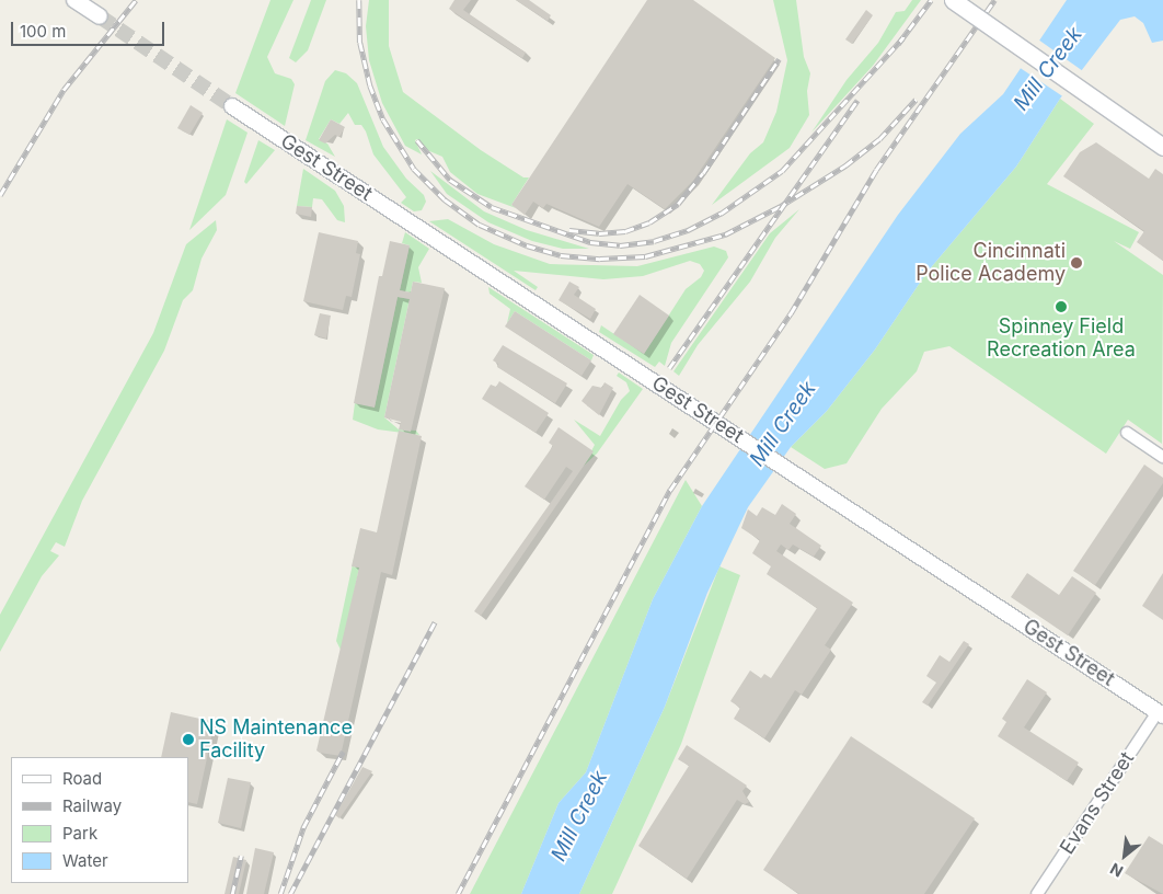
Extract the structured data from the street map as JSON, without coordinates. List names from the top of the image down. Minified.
{"streets":{"street":["Gest Street","Evans Street"]},"crossings":[["Gest Street","Evans Street"]],"water":["Mill Creek"],"places":["Cincinnati Police Academy","Spinney Field Recreation Area","NS Maintenance Facility"],"legend":["Road","Railway","Park","Water"],"scale_bar":"100 m","north":"bottom left"}
